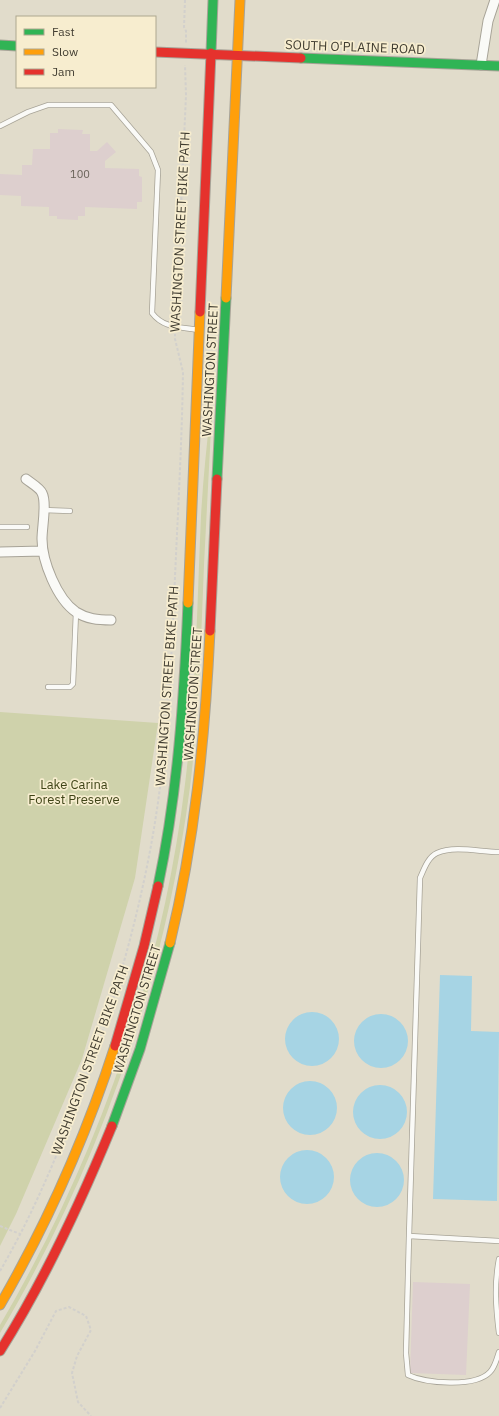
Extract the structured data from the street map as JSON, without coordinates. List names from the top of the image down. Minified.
{"streets":{"main road":["SOUTH O'PLAINE ROAD","WASHINGTON STREET"],"path":["WASHINGTON STREET BIKE PATH"]},"crossings":[["SOUTH O'PLAINE ROAD","WASHINGTON STREET"]],"parks":["Lake Carina Forest Preserve"],"house_numbers":["100"],"legend":["Fast","Slow","Jam"]}
